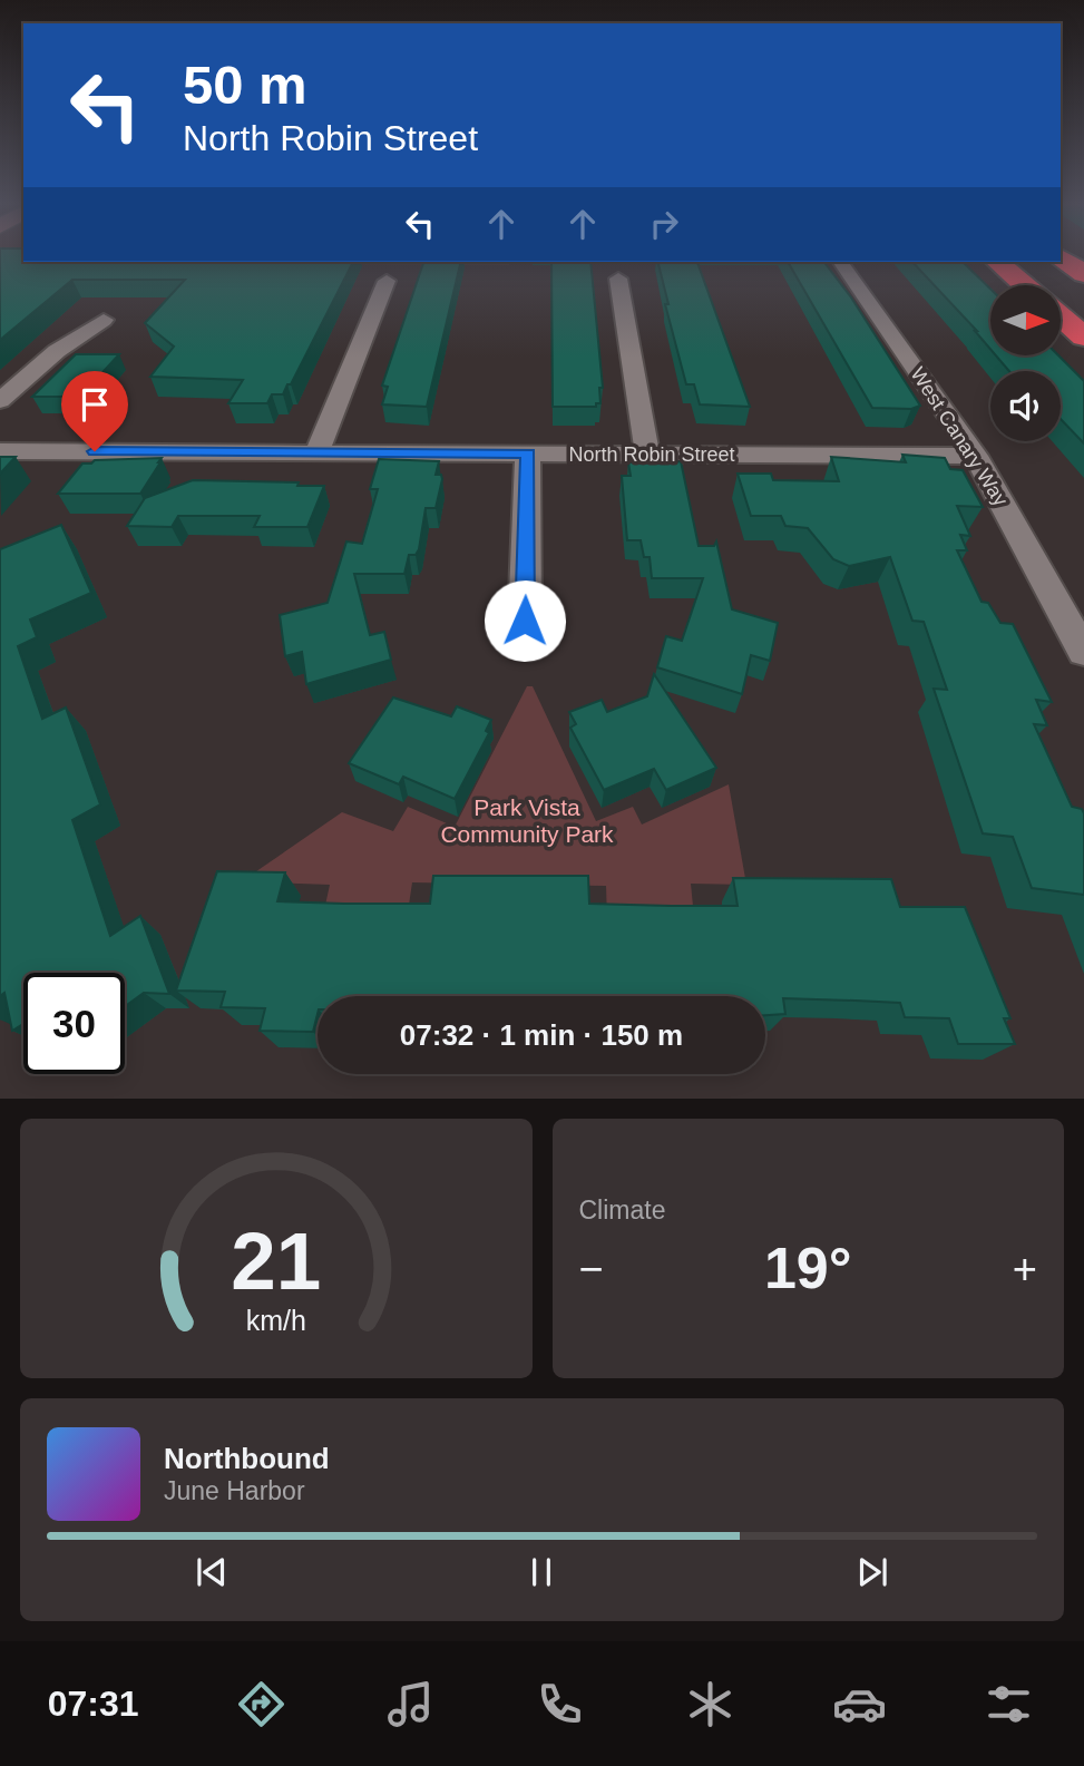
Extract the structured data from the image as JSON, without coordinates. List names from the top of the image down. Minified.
{"streets":{"street":["West Canary Way","North Robin Street"]},"crossings":[["West Canary Way","North Robin Street"]],"parks":["Park Vista Community Park"],"north":"right","page":{"turn":["50 m","North Robin Street"],"limit":"30","trip":"07:32 · 1 min · 150 m","tile":"Climate","heat":["−","19°","+"],"song":["Northbound","June Harbor"],"tabs":"07:31","gauge":["21","km/h"]}}
